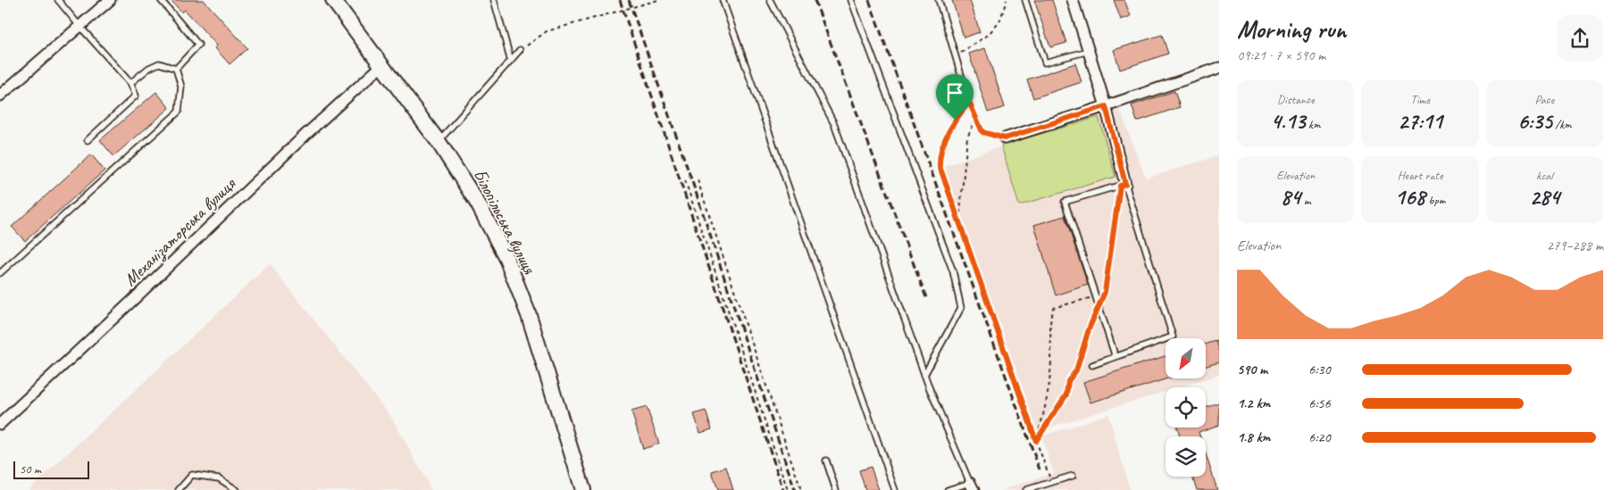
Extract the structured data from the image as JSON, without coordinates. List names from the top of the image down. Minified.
{"streets":{"main road":["Білопільська вулиця"],"street":["Механізаторська вулиця"]},"crossings":[["Білопільська вулиця","Механізаторська вулиця"]],"scale_bar":"50 m","north":"bottom left","page":{"heading":["Morning run","09:21 · 7 × 590 m"],"stats":[["Distance","4.13 km"],["Time","27:11"],["Pace","6:35 /km"],["Elevation","84 m"],["Heart rate","168 bpm"],["kcal","284"]],"chart":["Elevation","279–288 m"],"list":[{"name":"590 m","note":"6:30"},{"name":"1.2 km","note":"6:56"},{"name":"1.8 km","note":"6:20"}],"scale":"50 m"}}
